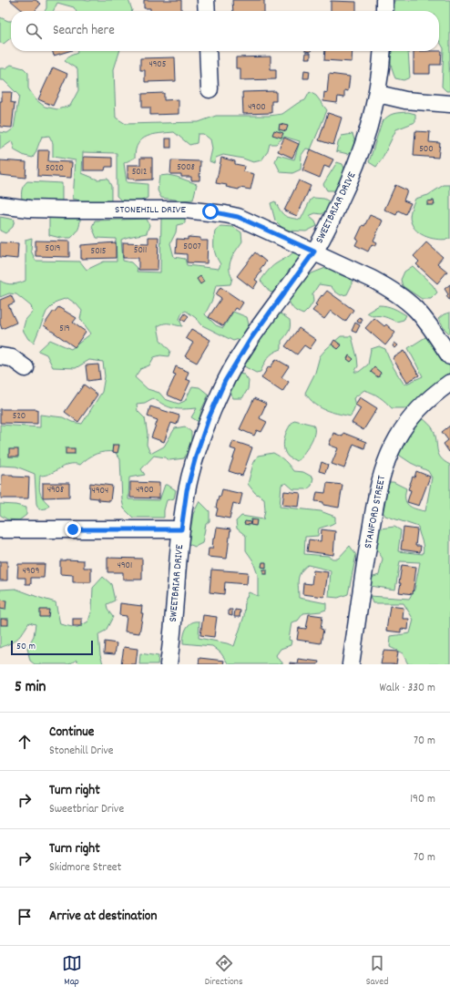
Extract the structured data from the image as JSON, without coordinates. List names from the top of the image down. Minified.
{"streets":{"street":["SWEETBRIAR DRIVE","STONEHILL DRIVE","STANFORD STREET"]},"crossings":[["SWEETBRIAR DRIVE","STONEHILL DRIVE"]],"house_numbers":["4905","4900","500","5008","5020","5012","5007","5019","5011","5015","519","520","4908","4900","4904","4901","4909"],"scale_bar":"50 m","page":{"search":"Search here","scale":"50 m","heading":["5 min","Walk · 330 m"],"list":[["Continue","Stonehill Drive","70 m"],["Turn right","Sweetbriar Drive","190 m"],["Turn right","Skidmore Street","70 m"],"Arrive at destination"],"nav":["Map","Directions","Saved"]}}
